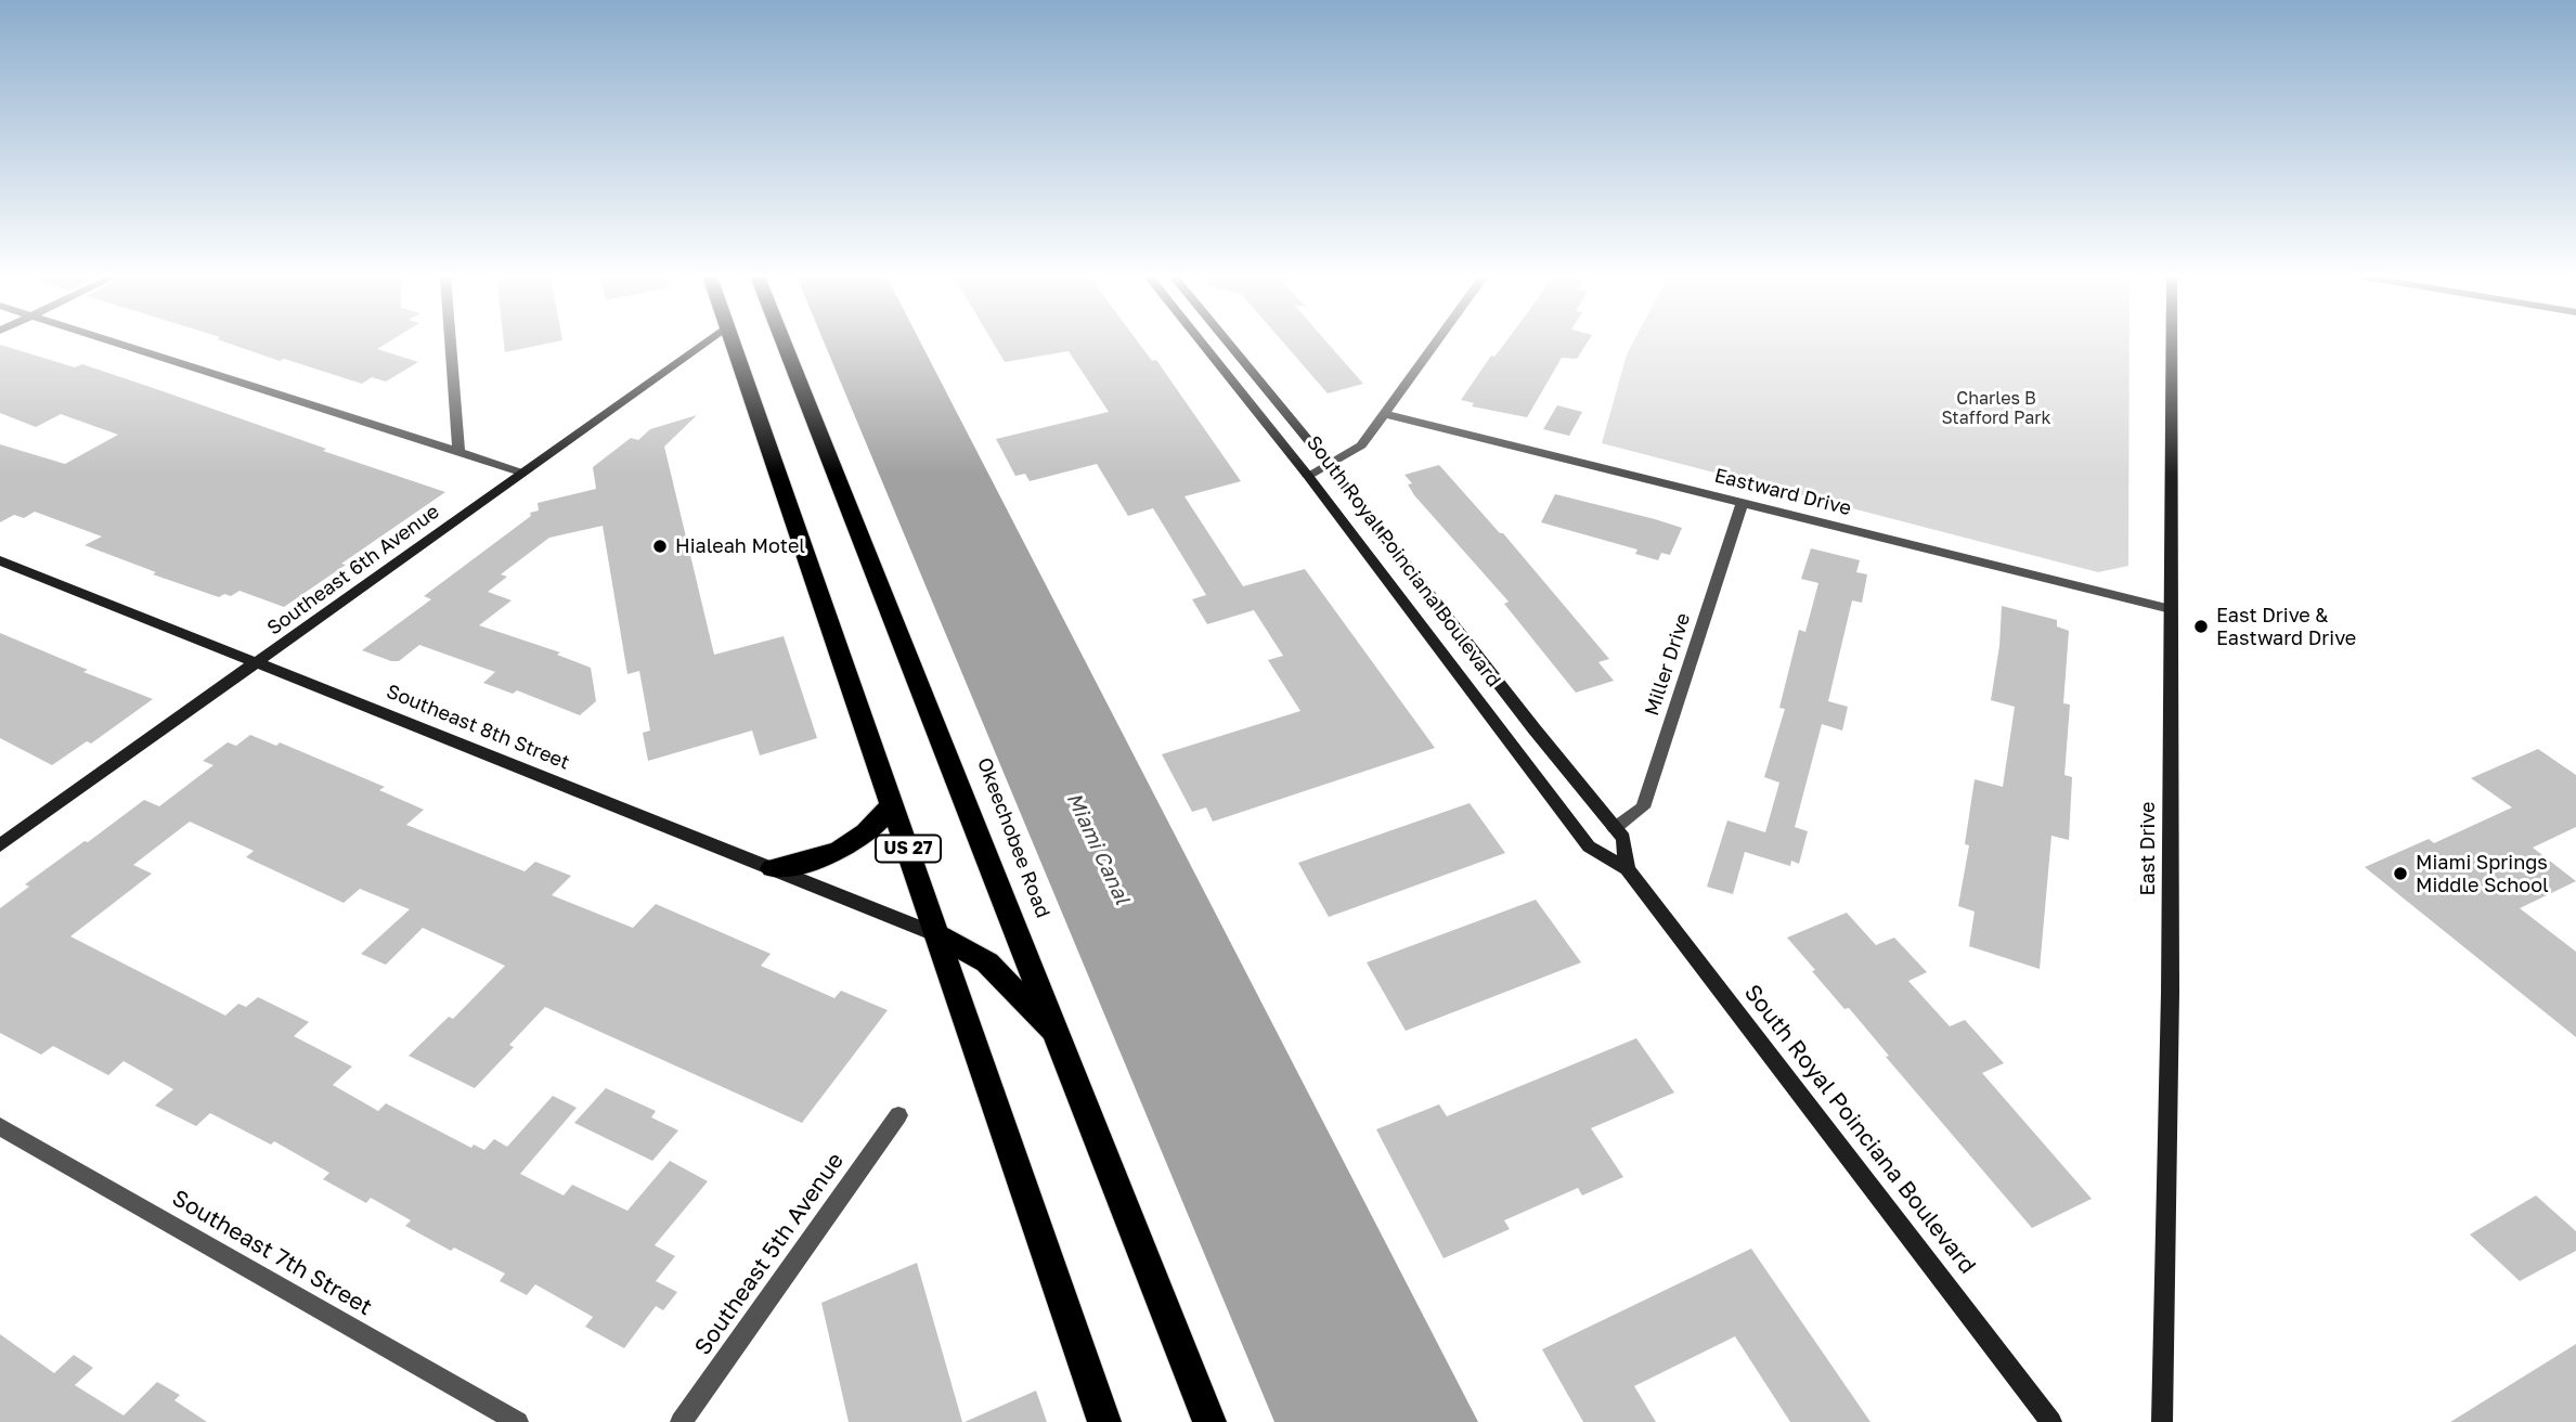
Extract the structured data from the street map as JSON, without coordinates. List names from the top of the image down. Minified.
{"streets":{"highway":["Okeechobee Road","US 27"],"street":["Eastward Drive","South Royal Poinciana Boulevard","Southeast 6th Avenue","Miller Drive","Southeast 8th Street","East Drive","Southeast 7th Street","Southeast 5th Avenue"]},"crossings":[["Eastward Drive","Miller Drive"],["Eastward Drive","East Drive"],["South Royal Poinciana Boulevard","Miller Drive"],["Southeast 6th Avenue","Southeast 8th Street"],["Southeast 8th Street","US 27"]],"water":["Miami Canal"],"parks":["Charles B Stafford Park"],"places":["Hialeah Motel","East Drive & Eastward Drive","Miami Springs Middle School"]}
